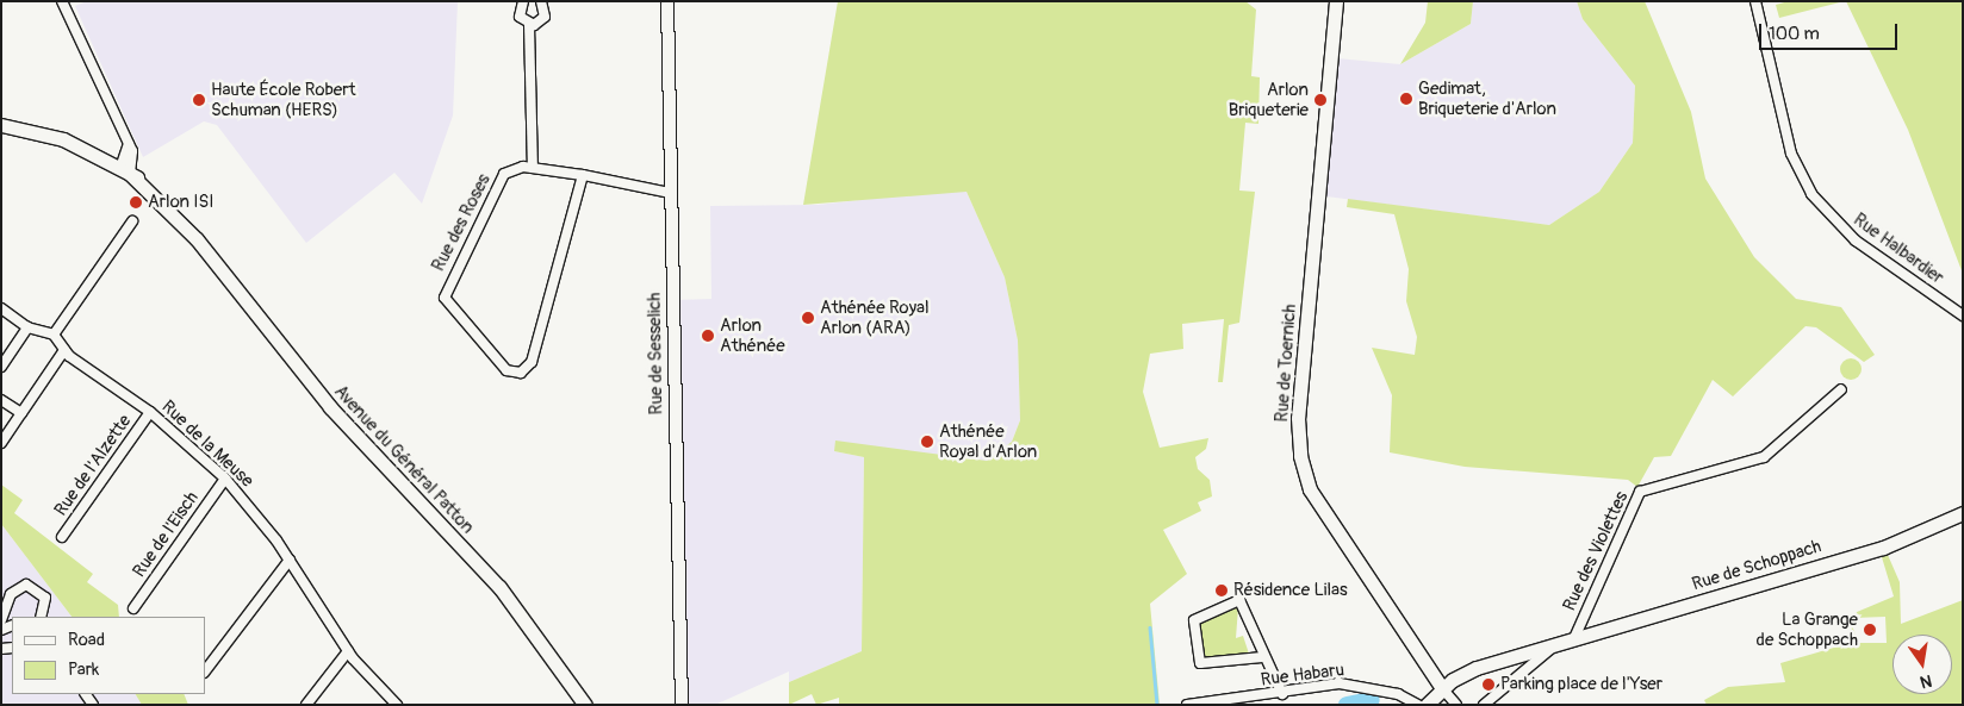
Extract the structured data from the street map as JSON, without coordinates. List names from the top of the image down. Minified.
{"streets":{"main road":["Rue de Toernich","Avenue du Général Patton","Rue de Schoppach"],"street":["Rue des Roses","Rue Halbardier","Rue de Sesselich","Rue de la Meuse","Rue de l'Alzette","Rue de l'Eisch","Rue des Violettes","Rue Habaru"]},"crossings":[["Rue des Roses","Rue de Sesselich"],["Rue de Toernich","Rue de Schoppach"],["Rue de la Meuse","Rue de l'Alzette"],["Rue de la Meuse","Rue de l'Eisch"],["Rue des Violettes","Rue de Schoppach"]],"places":["Gedimat, Briqueterie d'Arlon","Haute École Robert Schuman (HERS)","Arlon Briqueterie","Arlon ISI","Athénée Royal Arlon (ARA)","Arlon Athénée","Athénée Royal d'Arlon","Résidence Lilas","La Grange de Schoppach","Parking place de l'Yser"],"legend":["Road","Park"],"scale_bar":"100 m","north":"bottom"}
